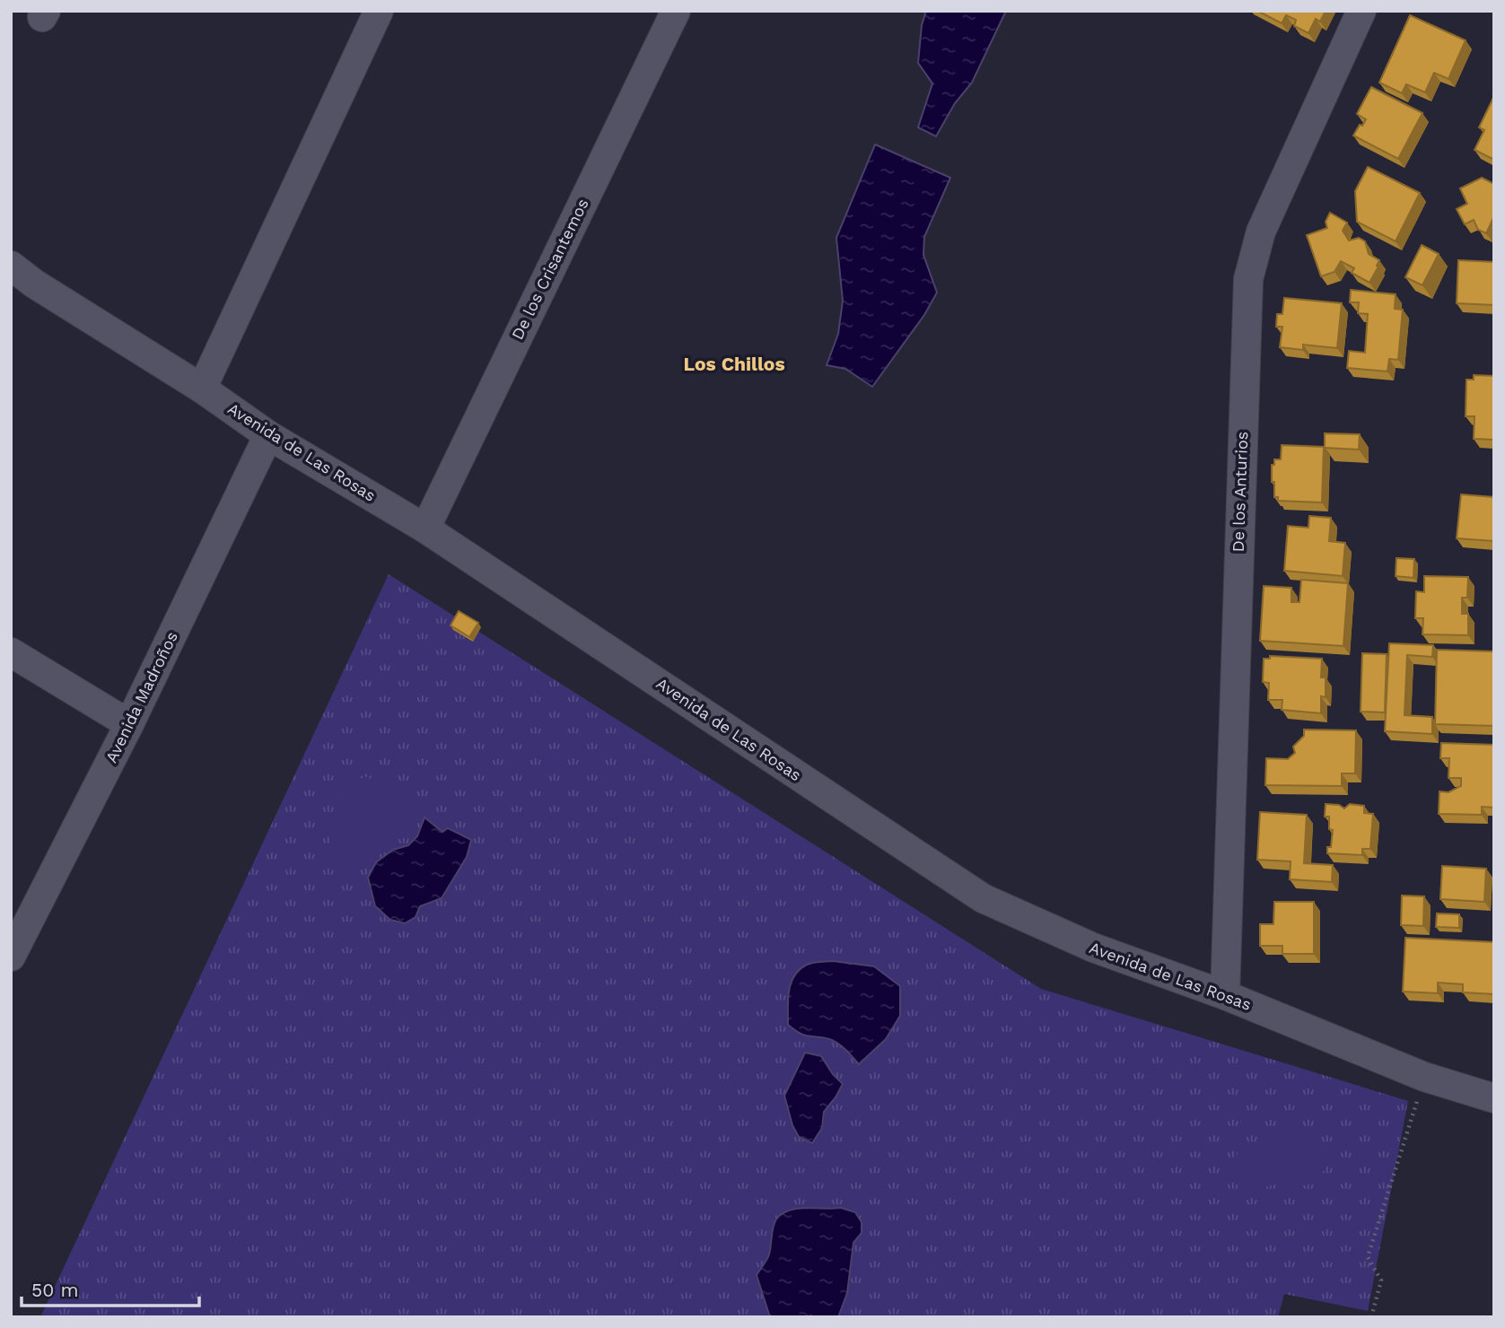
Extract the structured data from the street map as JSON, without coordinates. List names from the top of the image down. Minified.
{"streets":{"street":["De los Crisantemos","Avenida de Las Rosas","De los Anturios","Avenida Madroños"]},"crossings":[["De los Crisantemos","Avenida de Las Rosas"],["Avenida de Las Rosas","De los Anturios"],["Avenida de Las Rosas","Avenida Madroños"]],"districts":["Los Chillos"],"scale_bar":"50 m"}
